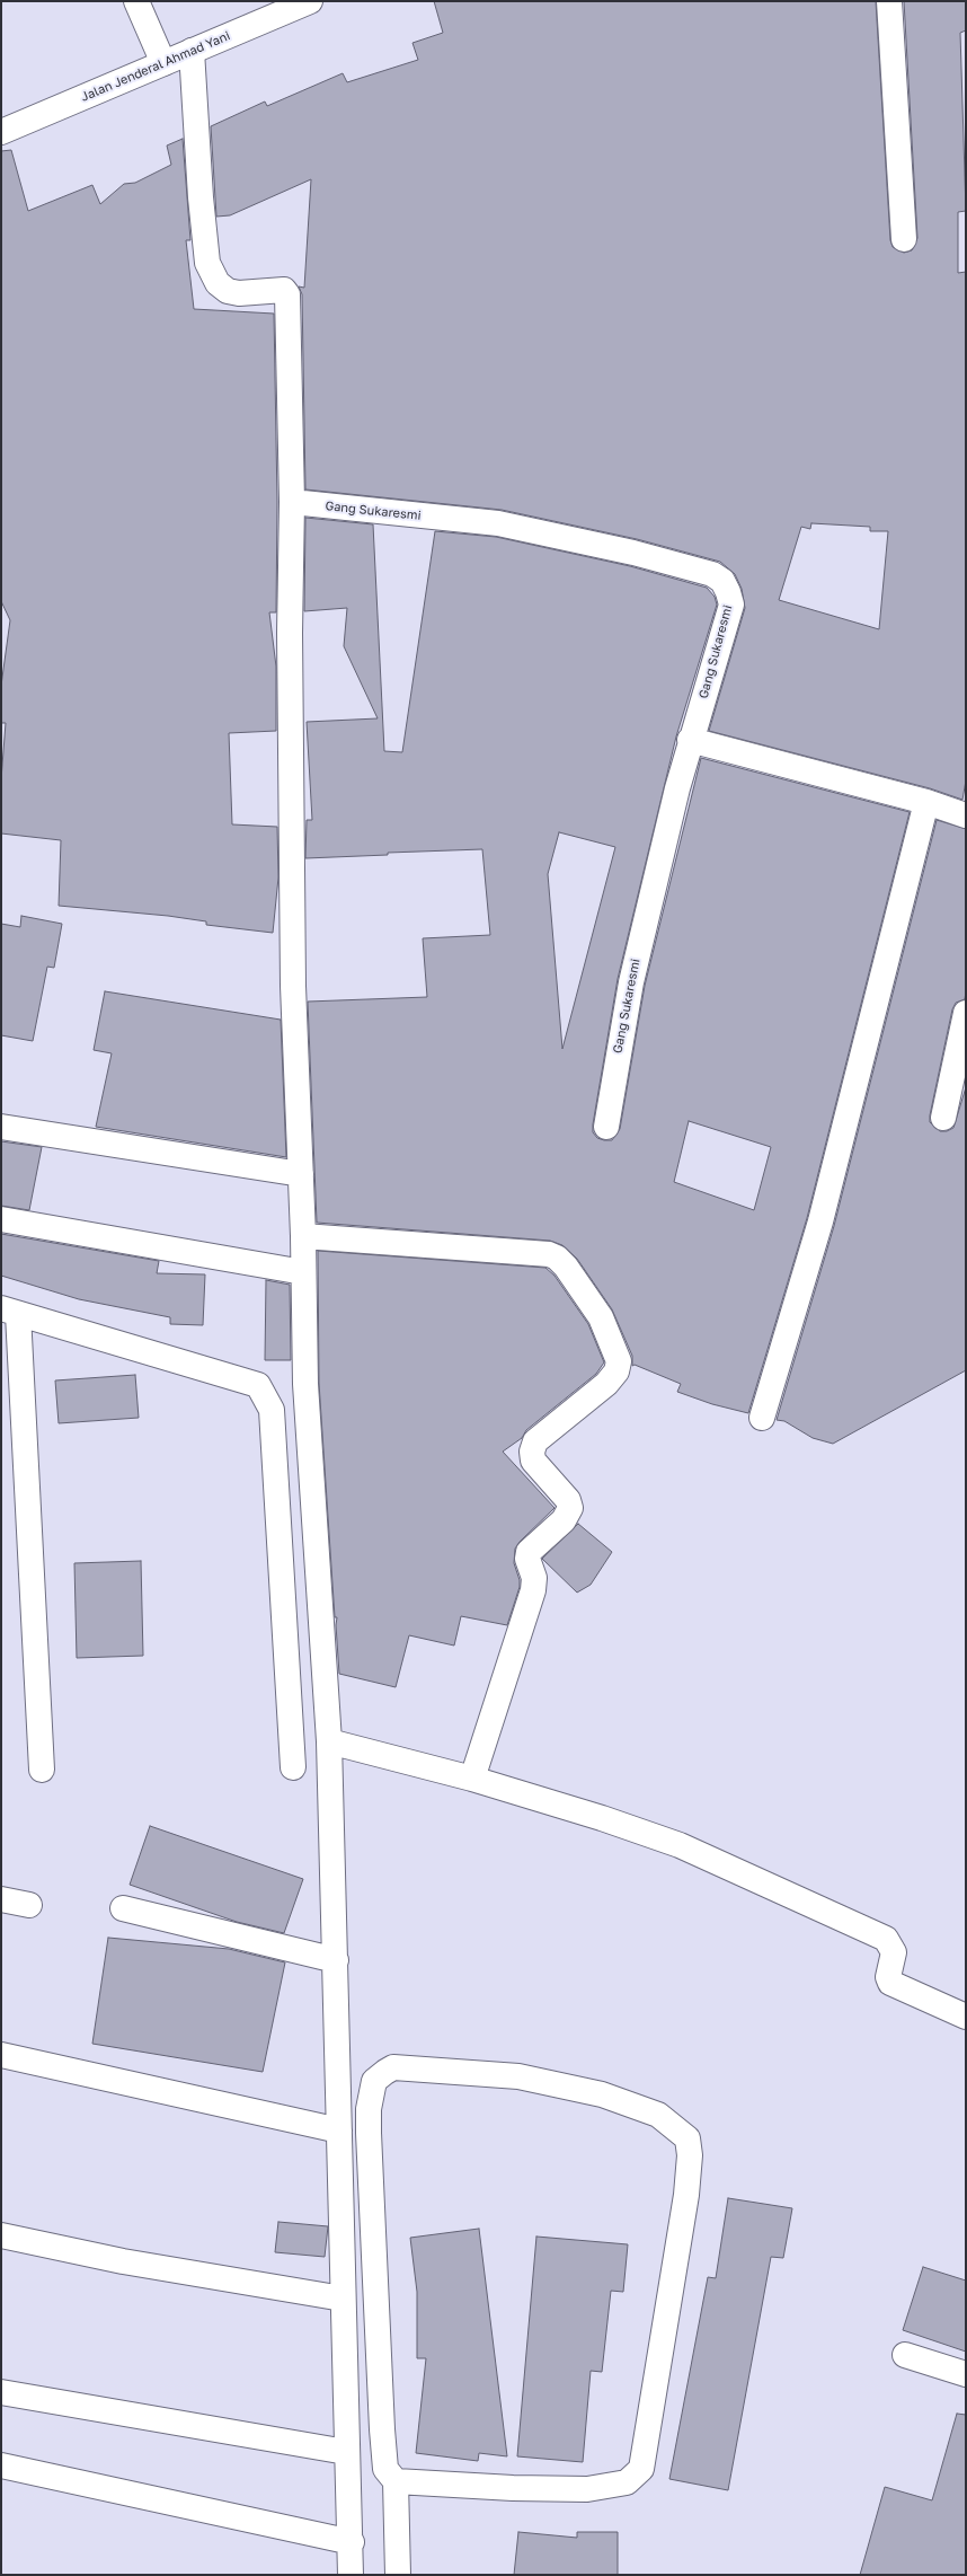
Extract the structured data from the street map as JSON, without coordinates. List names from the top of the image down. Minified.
{"streets":{"street":["Jalan Jenderal Ahmad Yani","Gang Sukaresmi"]}}
